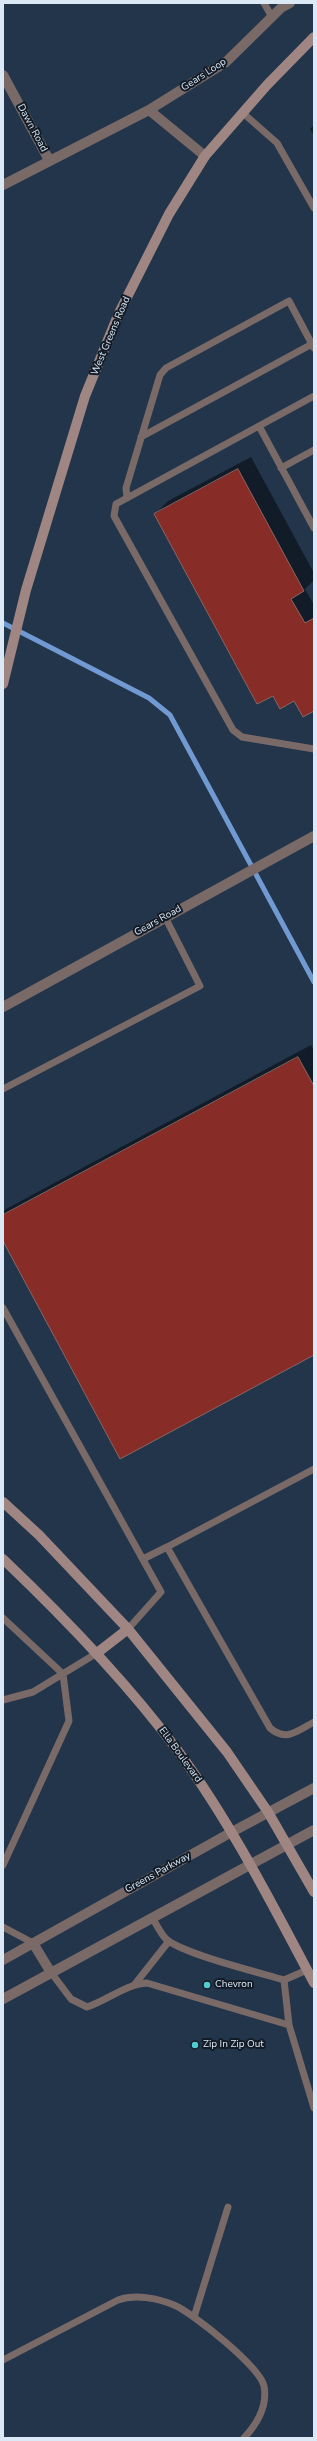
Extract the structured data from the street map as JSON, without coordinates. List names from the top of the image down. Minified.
{"streets":{"main road":["West Greens Road","Ella Boulevard"],"street":["Gears Loop","Dawn Road","Gears Road","Greens Parkway"]},"crossings":[["Gears Loop","Dawn Road"],["Ella Boulevard","Greens Parkway"]],"places":["Chevron","Zip In Zip Out"]}
